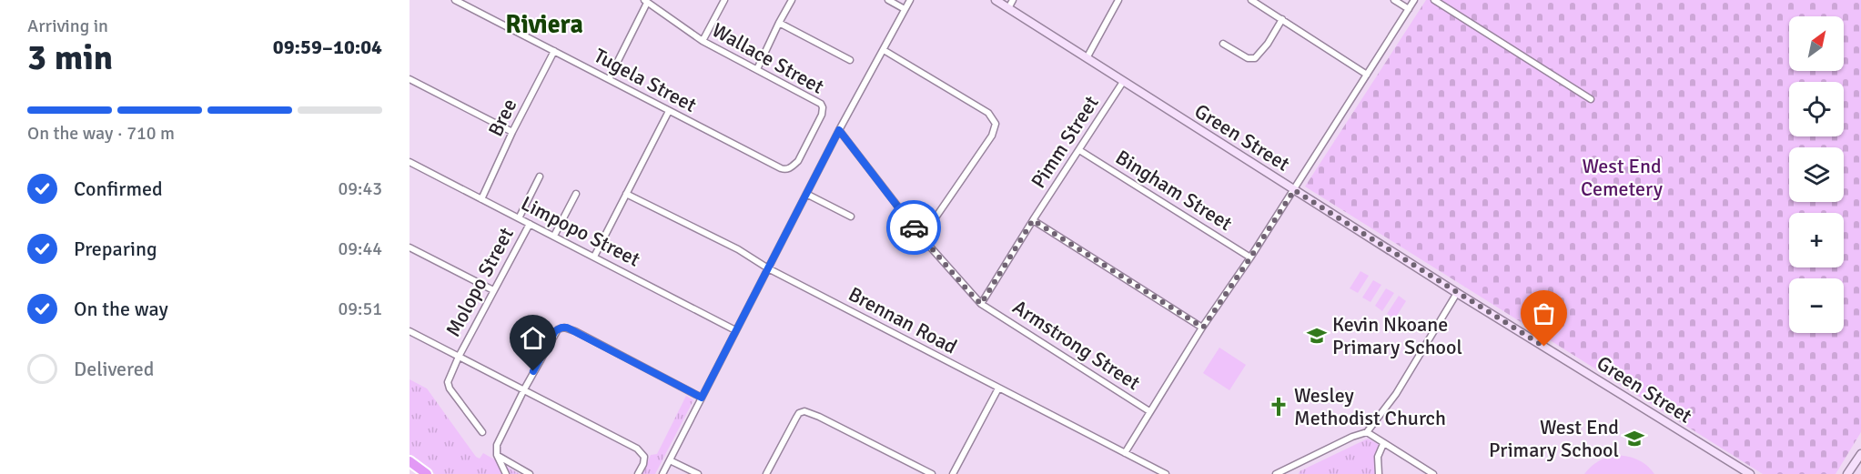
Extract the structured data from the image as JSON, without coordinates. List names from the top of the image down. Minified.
{"streets":{"street":["Wallace Street","Tugela Street","Bree","Green Street","Pimm Street","Bingham Street","Limpopo Street","Molopo Street","Brennan Road","Armstrong Street"]},"crossings":[["Wallace Street","Tugela Street"],["Tugela Street","Bree"],["Bree","Limpopo Street"],["Green Street","Pimm Street"],["Pimm Street","Bingham Street"],["Pimm Street","Armstrong Street"],["Limpopo Street","Molopo Street"]],"districts":["Riviera"],"parks":["West End Cemetery"],"places":{"school or university":["Kevin Nkoane Primary School","West End Primary School"],"church":["Wesley Methodist Church"]},"north":"top right","page":{"heading":["3 min","Arriving in","09:59–10:04"],"map_buttons":["+","−"],"bar":"On the way · 710 m","list":[["Confirmed","09:43"],["Preparing","09:44"],["On the way","09:51"],"Delivered"]}}
